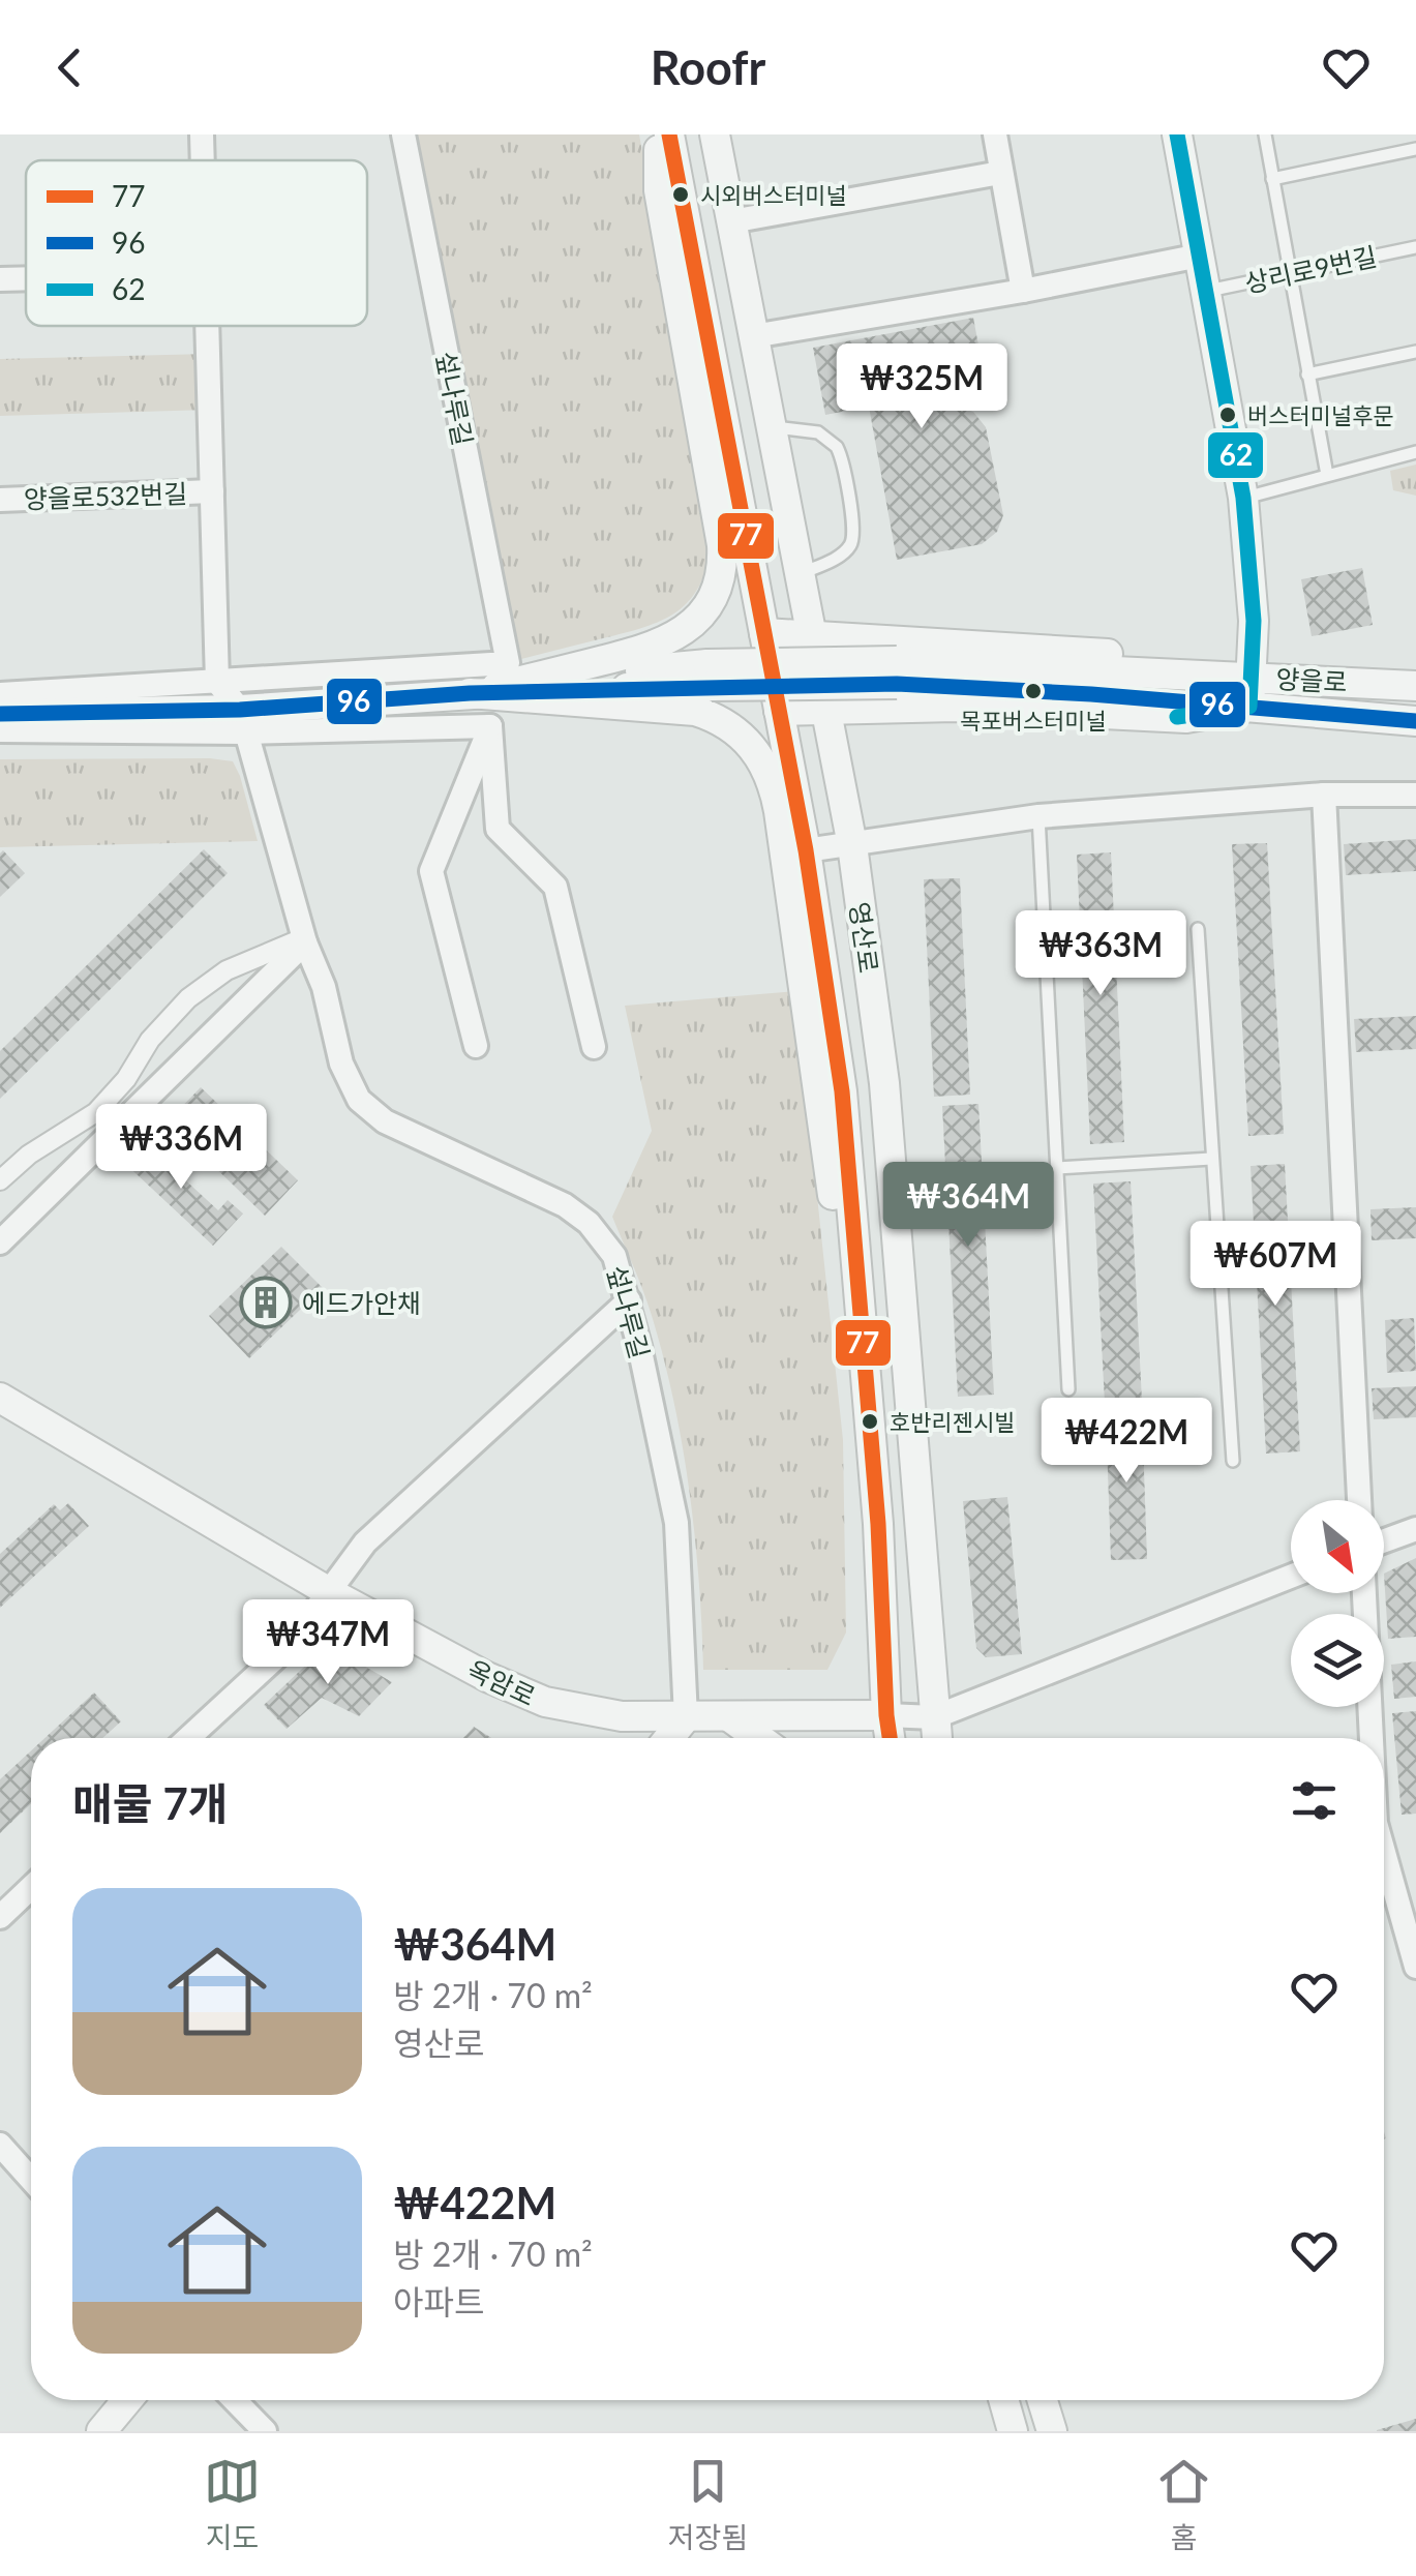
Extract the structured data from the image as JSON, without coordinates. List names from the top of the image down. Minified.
{"streets":{"street":["섶나루길","양을로532번길","양을로","영산로","옥암로"],"lane":["상리로9번길"]},"crossings":[["섶나루길","옥암로"],["영산로","옥암로"]],"places":{"other":["시외버스터미널","버스터미널후문","목포버스터미널","호반리젠시빌"],"building":["에드가안채"]},"lines":["transit line 77","transit line 62","transit line 96"],"legend":["77","96","62"],"north":"bottom right","page":{"header":"Roofr","price":["₩325M","₩363M","₩336M","₩364M","₩607M","₩422M","₩347M"],"heading":"매물 7개","list":[{"name":"₩364M","note":"방 2개 · 70 m² · 영산로"},{"name":"₩422M","note":"방 2개 · 70 m² · 아파트"}],"tabs":["지도","저장됨","홈"]}}
